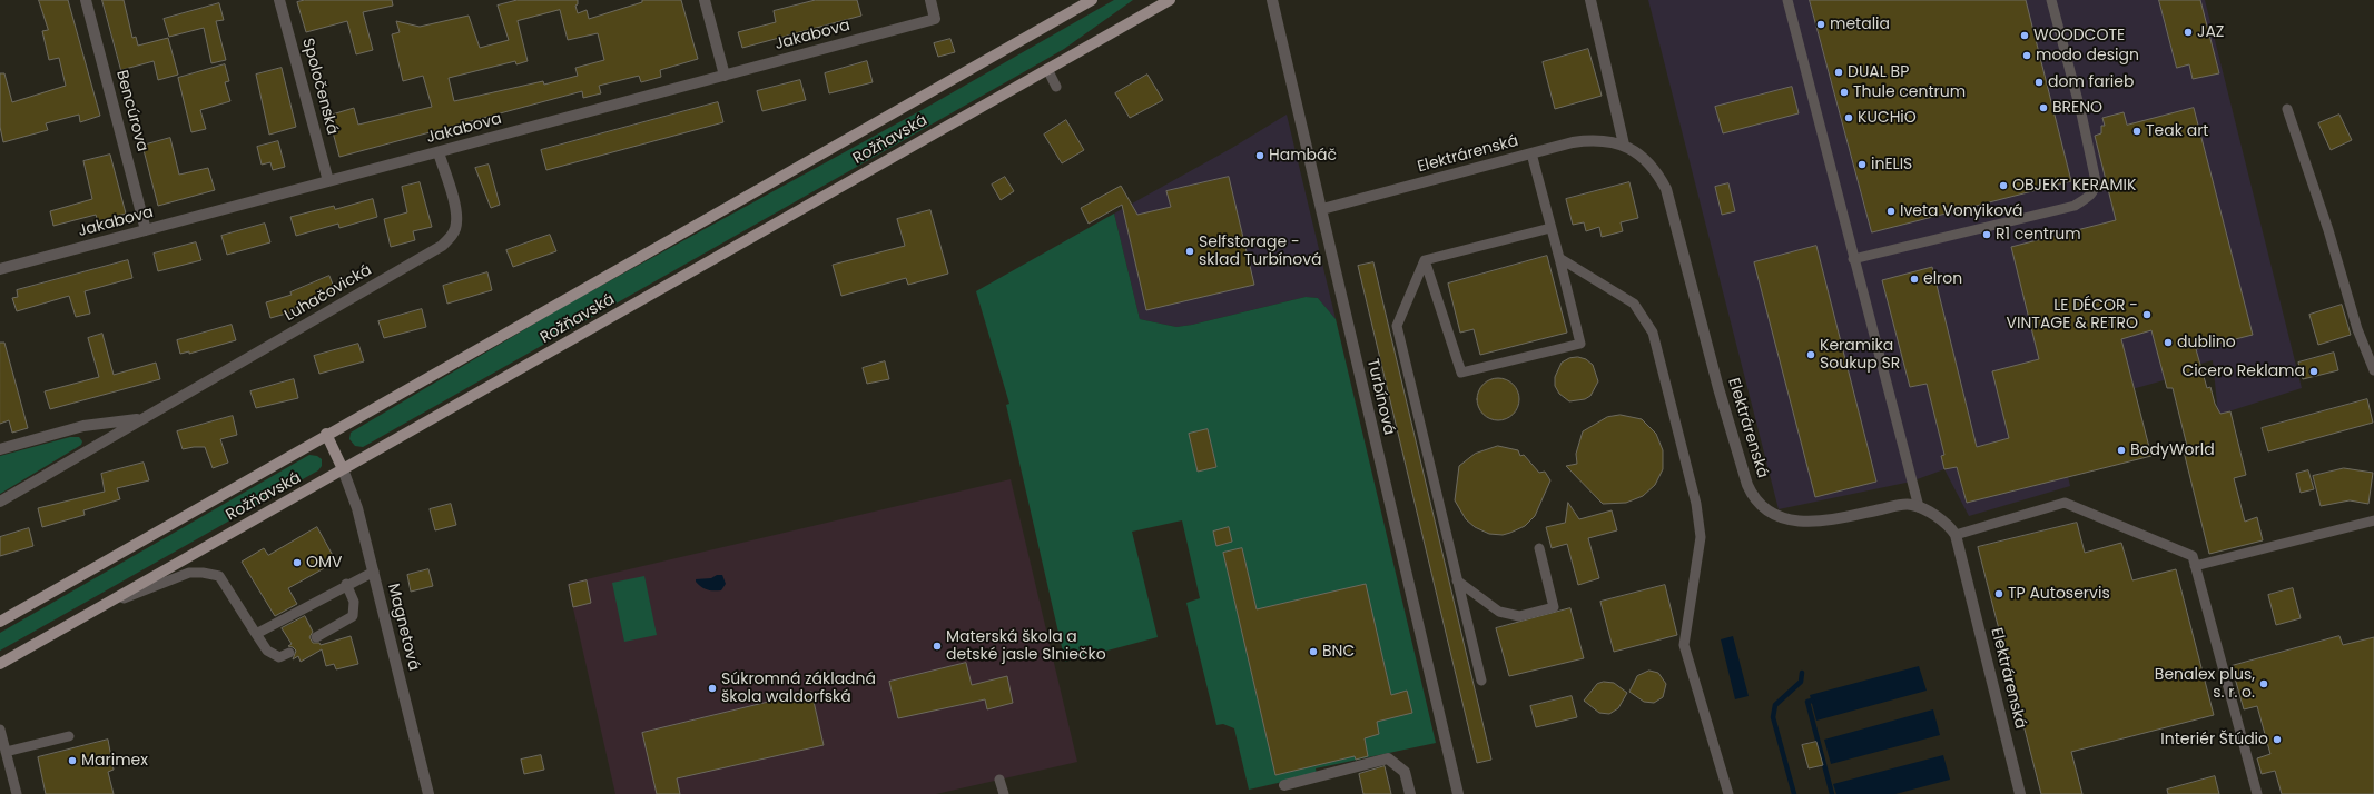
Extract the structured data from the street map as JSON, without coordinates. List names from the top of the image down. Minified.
{"streets":{"main road":["Rožňavská"],"street":["Jakabova","Spoločenská","Bencúrova","Elektrárenská","Luhačovická","Turbínová","Magnetová"]},"crossings":[["Jakabova","Spoločenská"],["Jakabova","Bencúrova"],["Jakabova","Luhačovická"],["Rožňavská","Magnetová"],["Elektrárenská","Turbínová"]],"places":["metalia","JAZ","WOODCOTE","modo design","DUAL BP","dom farieb","Thule centrum","BRENO","KUCHiO","Teak art","Hambáč","inELIS","OBJEKT KERAMIK","Iveta Vonyiková","R1 centrum","Selfstorage - sklad Turbínová","elron","LE DÉCOR - VINTAGE & RETRO","dublino","Keramika Soukup SR","Cicero Reklama","BodyWorld","OMV","TP Autoservis","Materská škola a detské jasle Slniečko","BNC","Benalex plus, s. r. o.","Súkromná základná škola waldorfská","Interiér Štúdio","Marimex"]}
